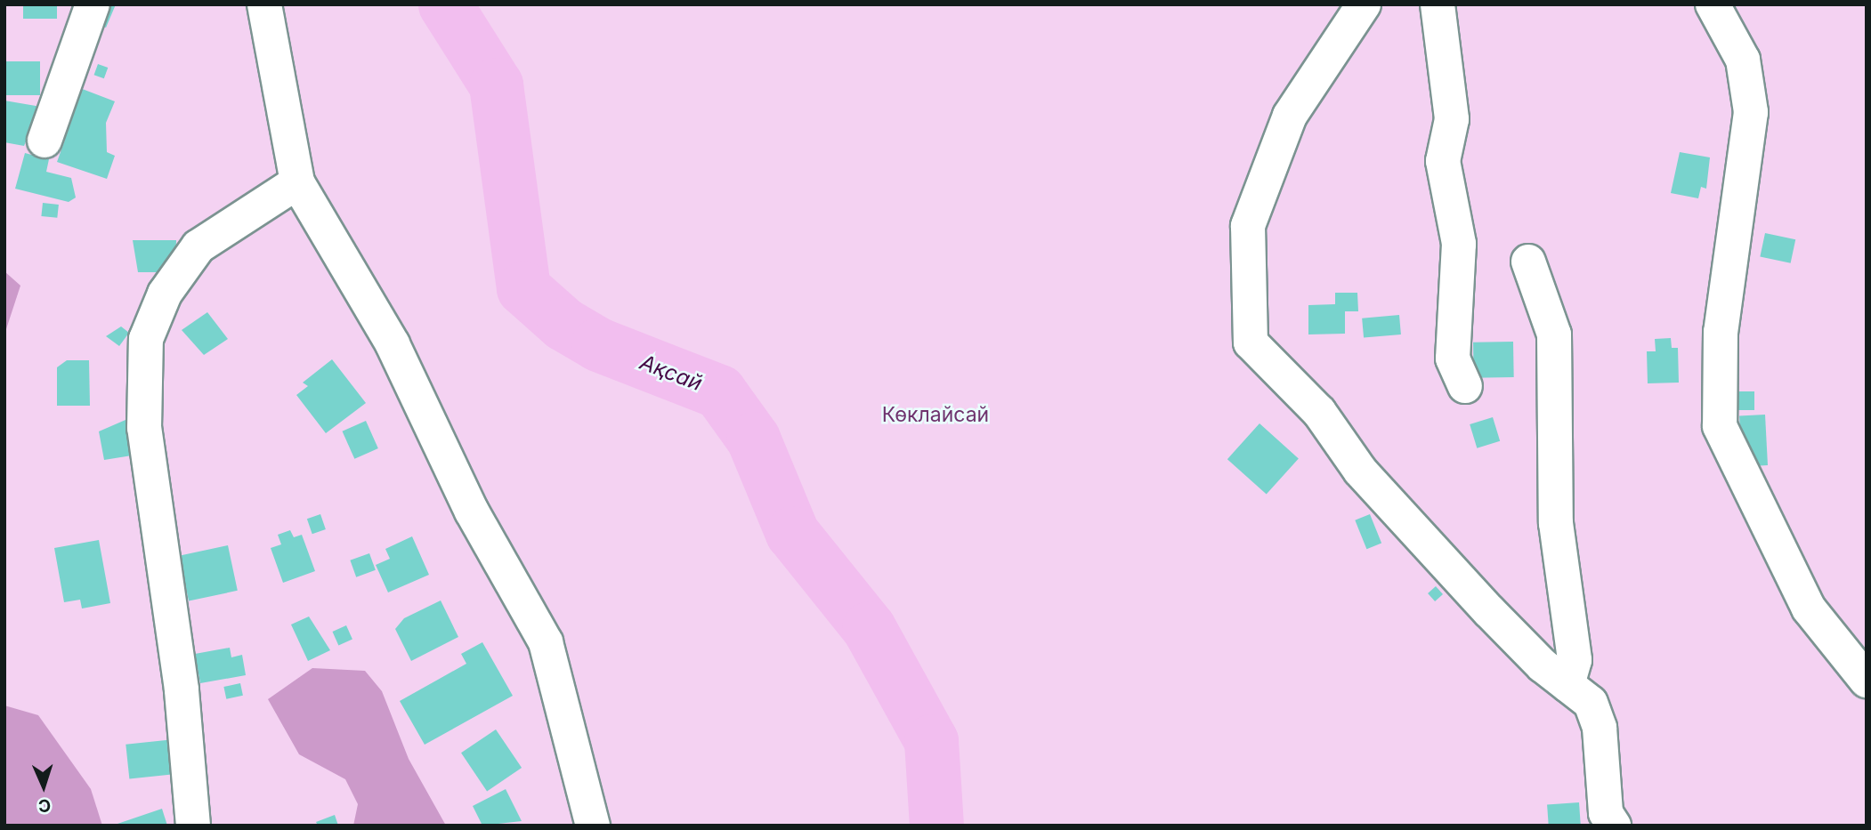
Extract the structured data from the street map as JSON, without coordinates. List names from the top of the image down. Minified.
{"water":["Ақсай"],"parks":["Көклайсай"],"north":"bottom"}
